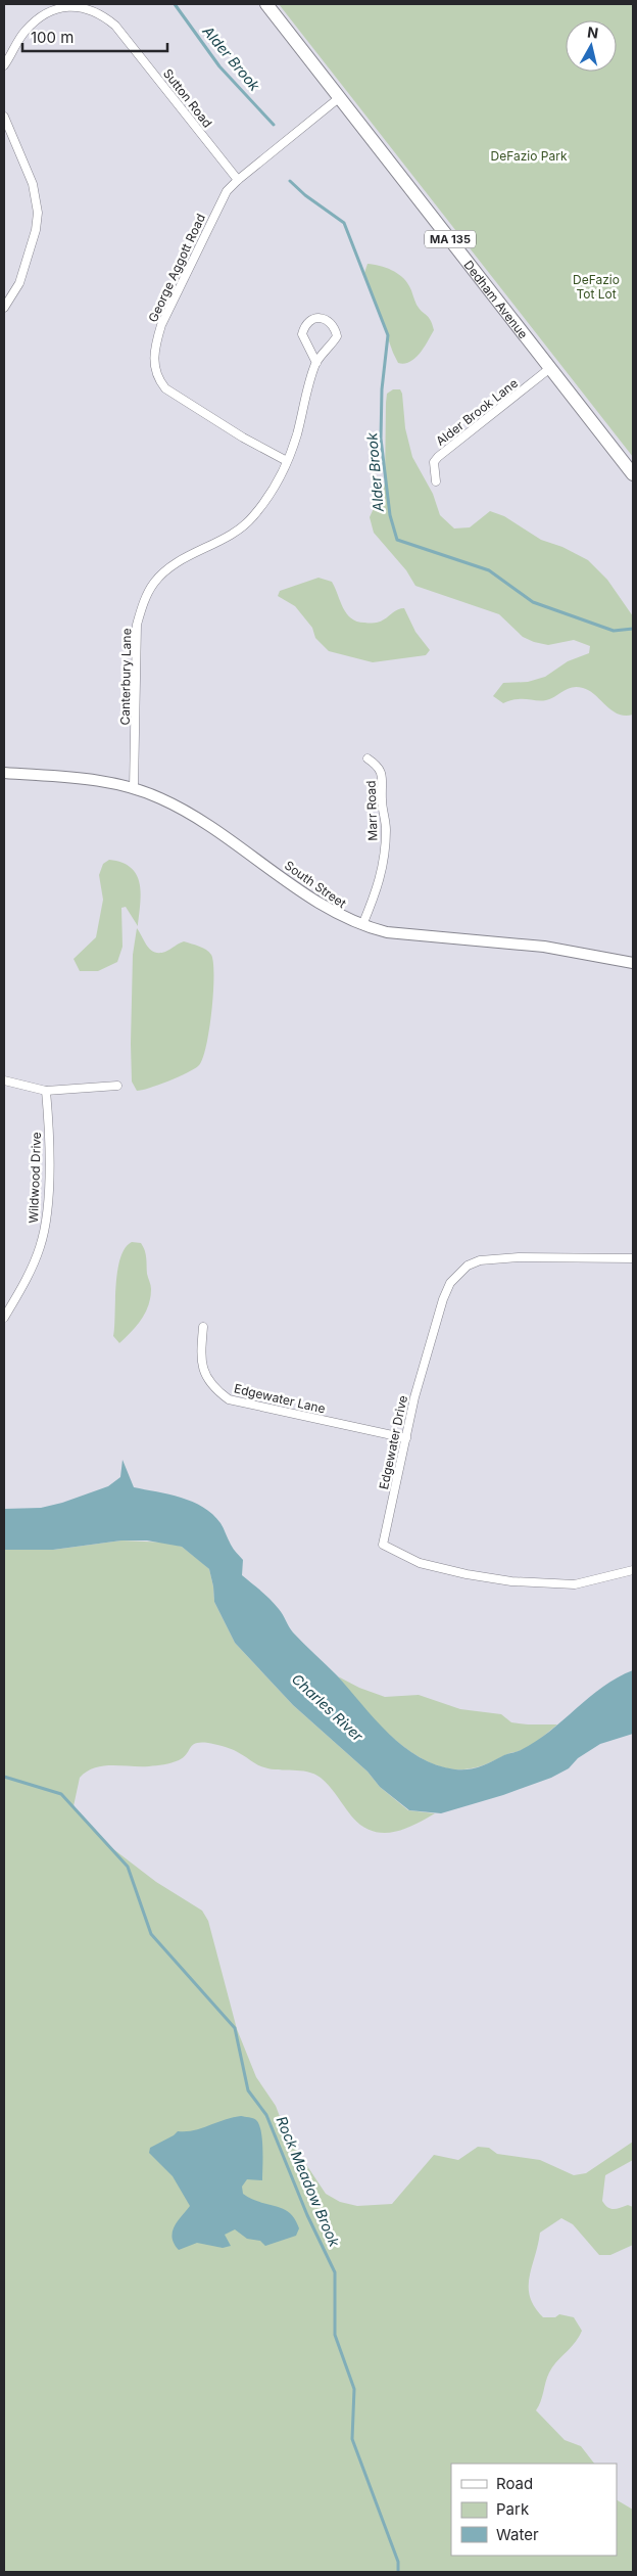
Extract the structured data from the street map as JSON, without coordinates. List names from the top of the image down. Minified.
{"streets":{"main road":["MA 135","Dedham Avenue"],"street":["Sutton Road","George Aggott Road","Alder Brook Lane","Canterbury Lane","Marr Road","South Street","Wildwood Drive","Edgewater Lane","Edgewater Drive"]},"crossings":[["Sutton Road","George Aggott Road"],["George Aggott Road","Dedham Avenue"],["George Aggott Road","Canterbury Lane"],["Dedham Avenue","Alder Brook Lane"],["Canterbury Lane","South Street"],["Marr Road","South Street"],["Edgewater Lane","Edgewater Drive"]],"water":["Alder Brook","Charles River","Rock Meadow Brook"],"parks":["DeFazio Park","DeFazio Tot Lot"],"legend":["Road","Park","Water"],"scale_bar":"100 m","north":"top"}
